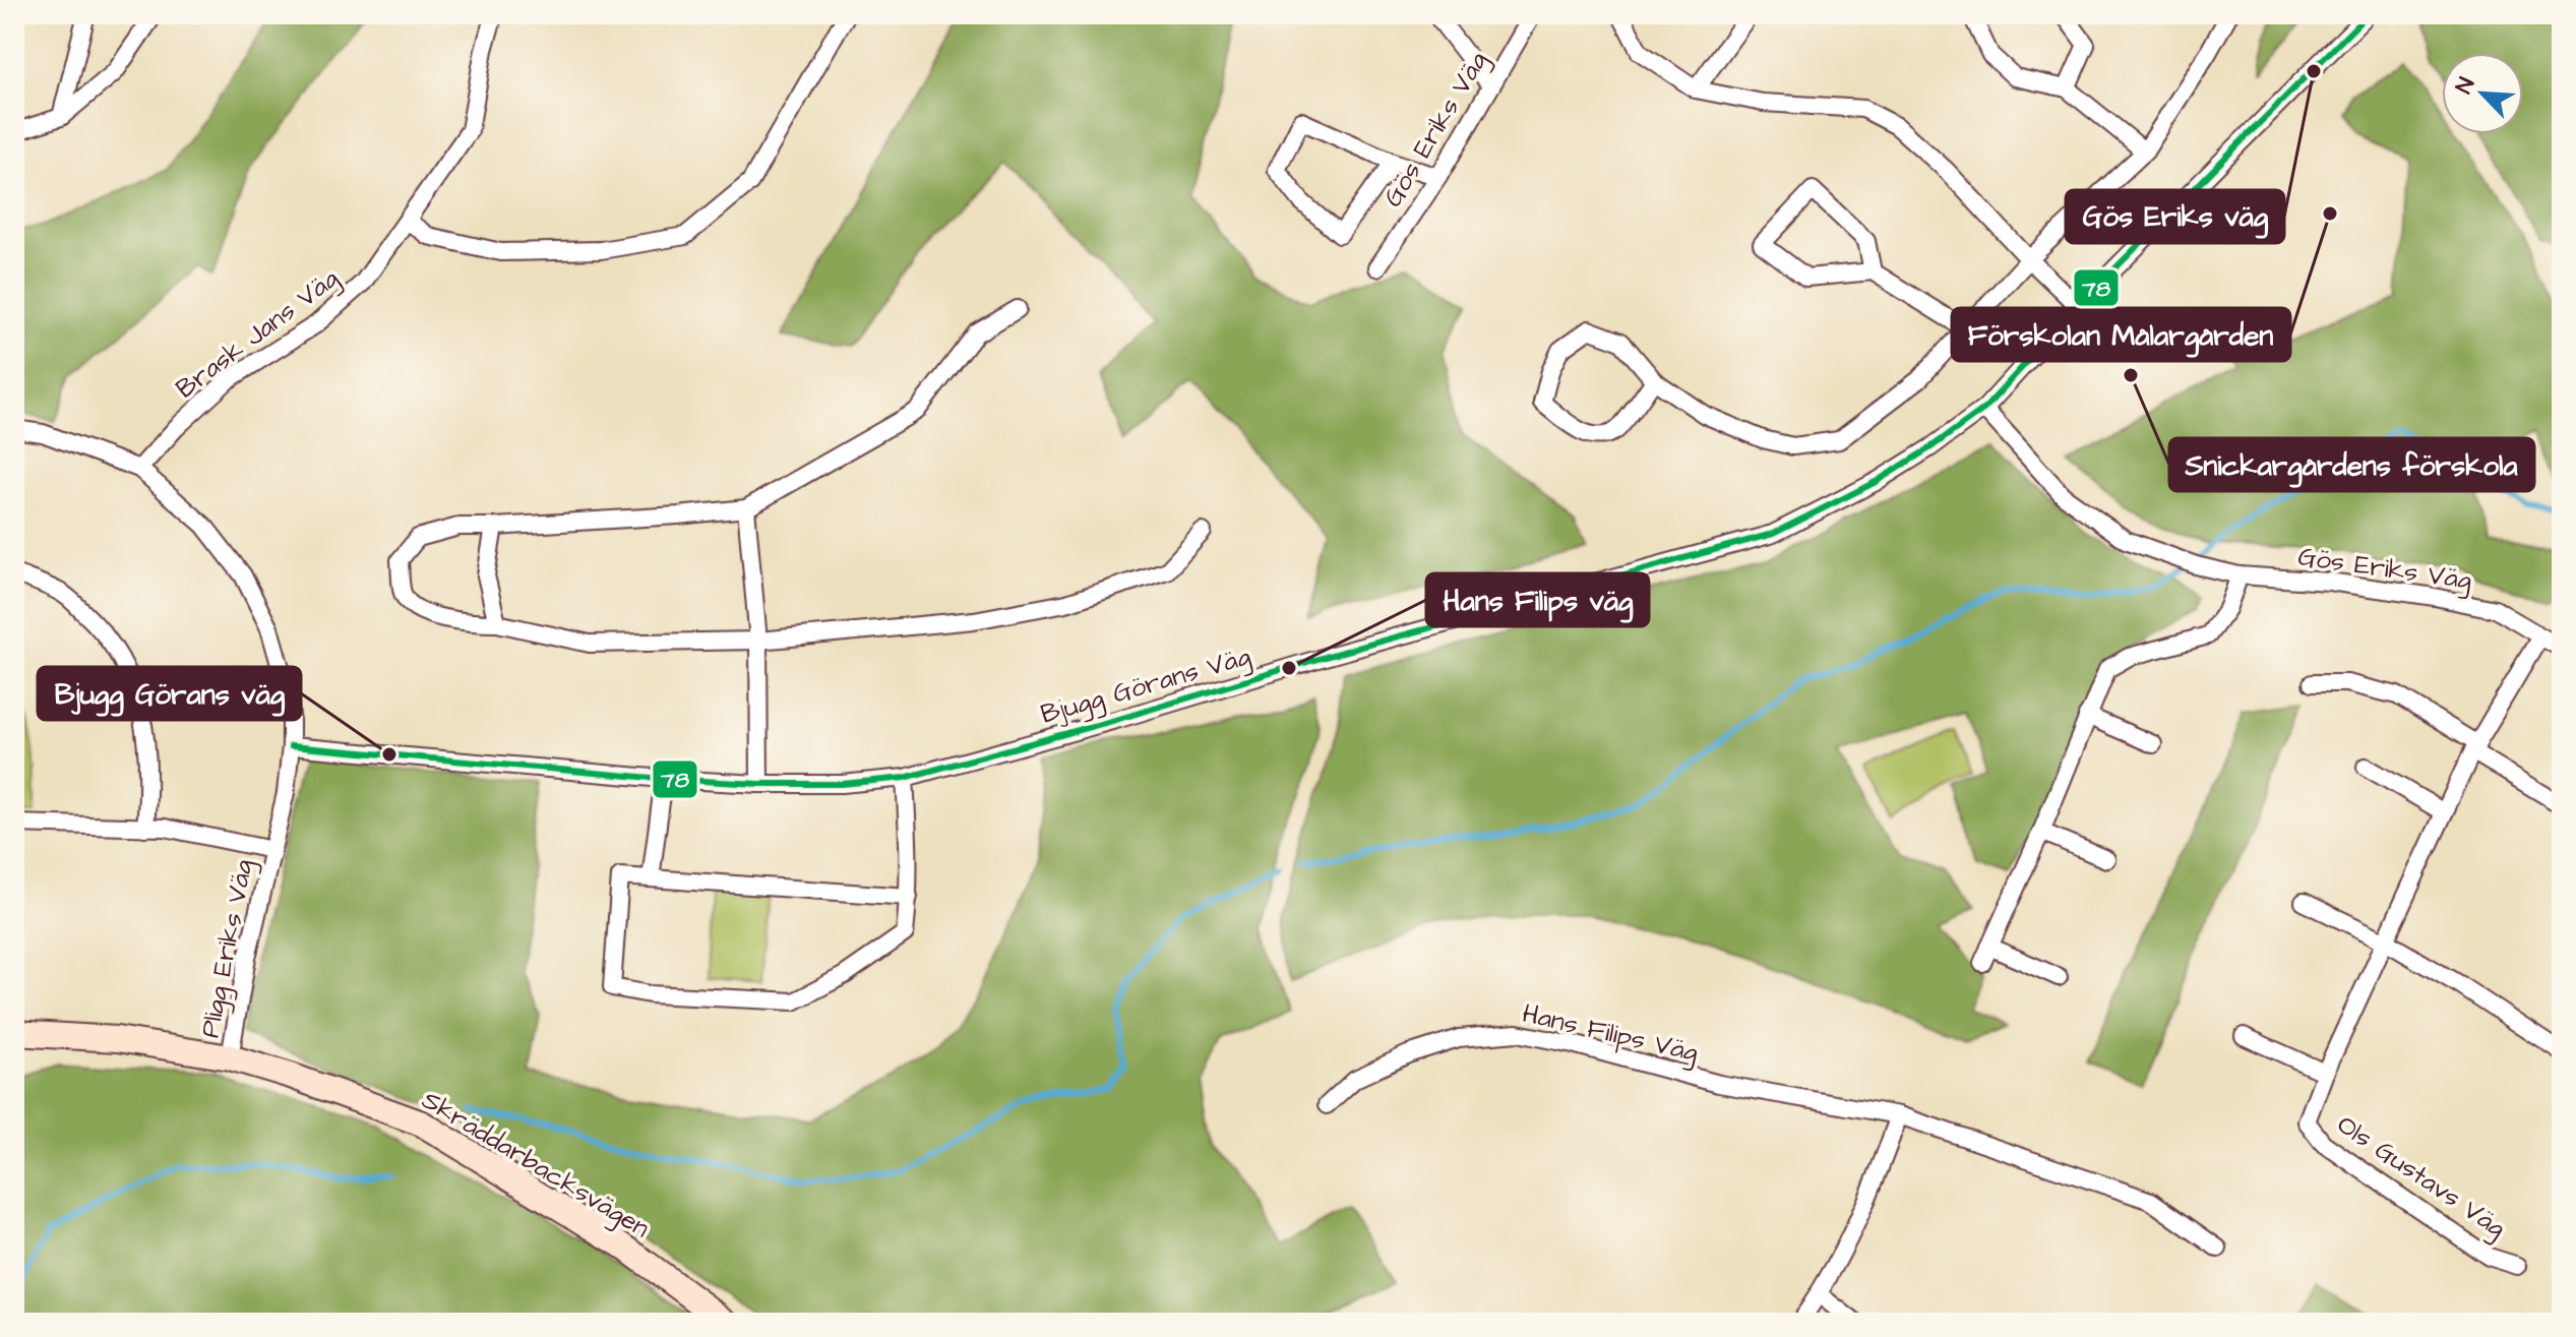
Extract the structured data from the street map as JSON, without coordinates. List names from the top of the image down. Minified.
{"streets":{"street":["Gös Eriks Väg","Brask Jans Väg","Bjugg Görans Väg","Pligg Eriks Väg","Hans Filips Väg","Skräddarbacksvägen","Ols Gustavs Väg"]},"crossings":[["Gös Eriks Väg","Bjugg Görans Väg"],["Gös Eriks Väg","Ols Gustavs Väg"],["Brask Jans Väg","Pligg Eriks Väg"],["Bjugg Görans Väg","Pligg Eriks Väg"],["Pligg Eriks Väg","Skräddarbacksvägen"]],"places":["Gös Eriks väg","Förskolan Målargården","Snickargårdens förskola","Hans Filips väg","Bjugg Görans väg"],"lines":["transit line 78"],"north":"top left"}
